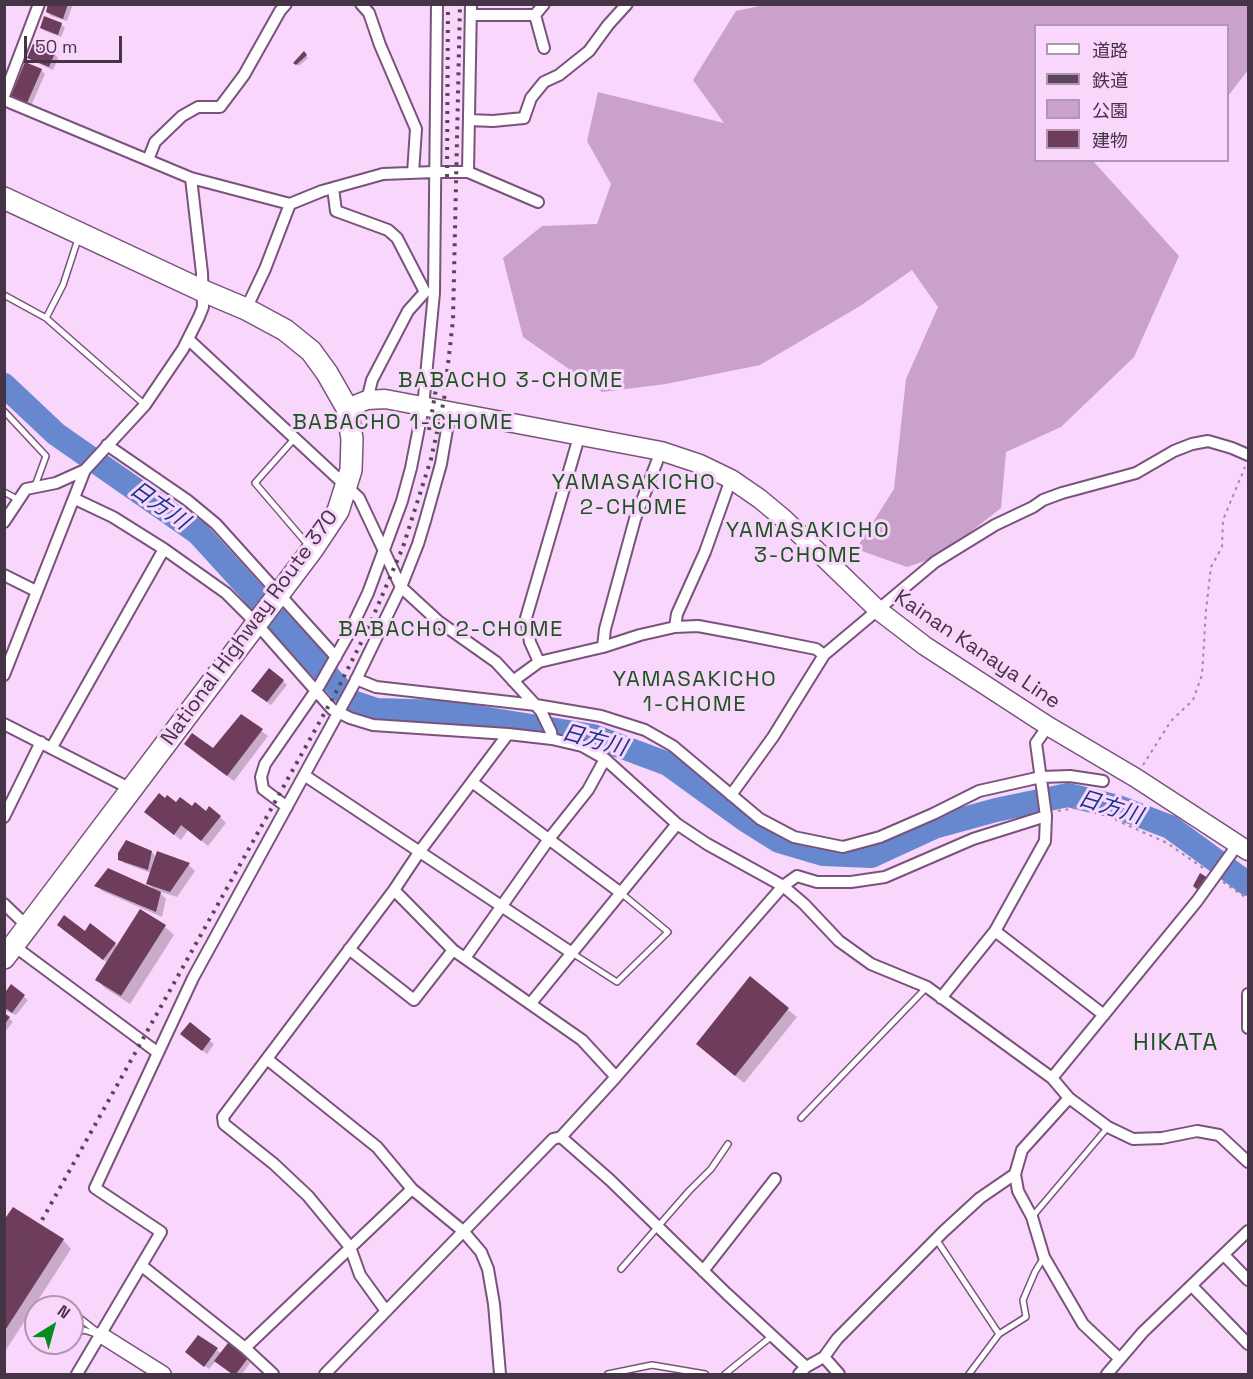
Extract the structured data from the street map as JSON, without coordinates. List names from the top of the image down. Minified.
{"streets":{"highway":["National Highway Route 370"],"main road":["Kainan Kanaya Line"]},"crossings":[["National Highway Route 370","Kainan Kanaya Line"]],"districts":["BABACHO 3-CHOME","BABACHO 1-CHOME","YAMASAKICHO 2-CHOME","YAMASAKICHO 3-CHOME","BABACHO 2-CHOME","YAMASAKICHO 1-CHOME","HIKATA"],"water":["日方川"],"legend":["道路","鉄道","公園","建物"],"scale_bar":"50 m","north":"top right"}
